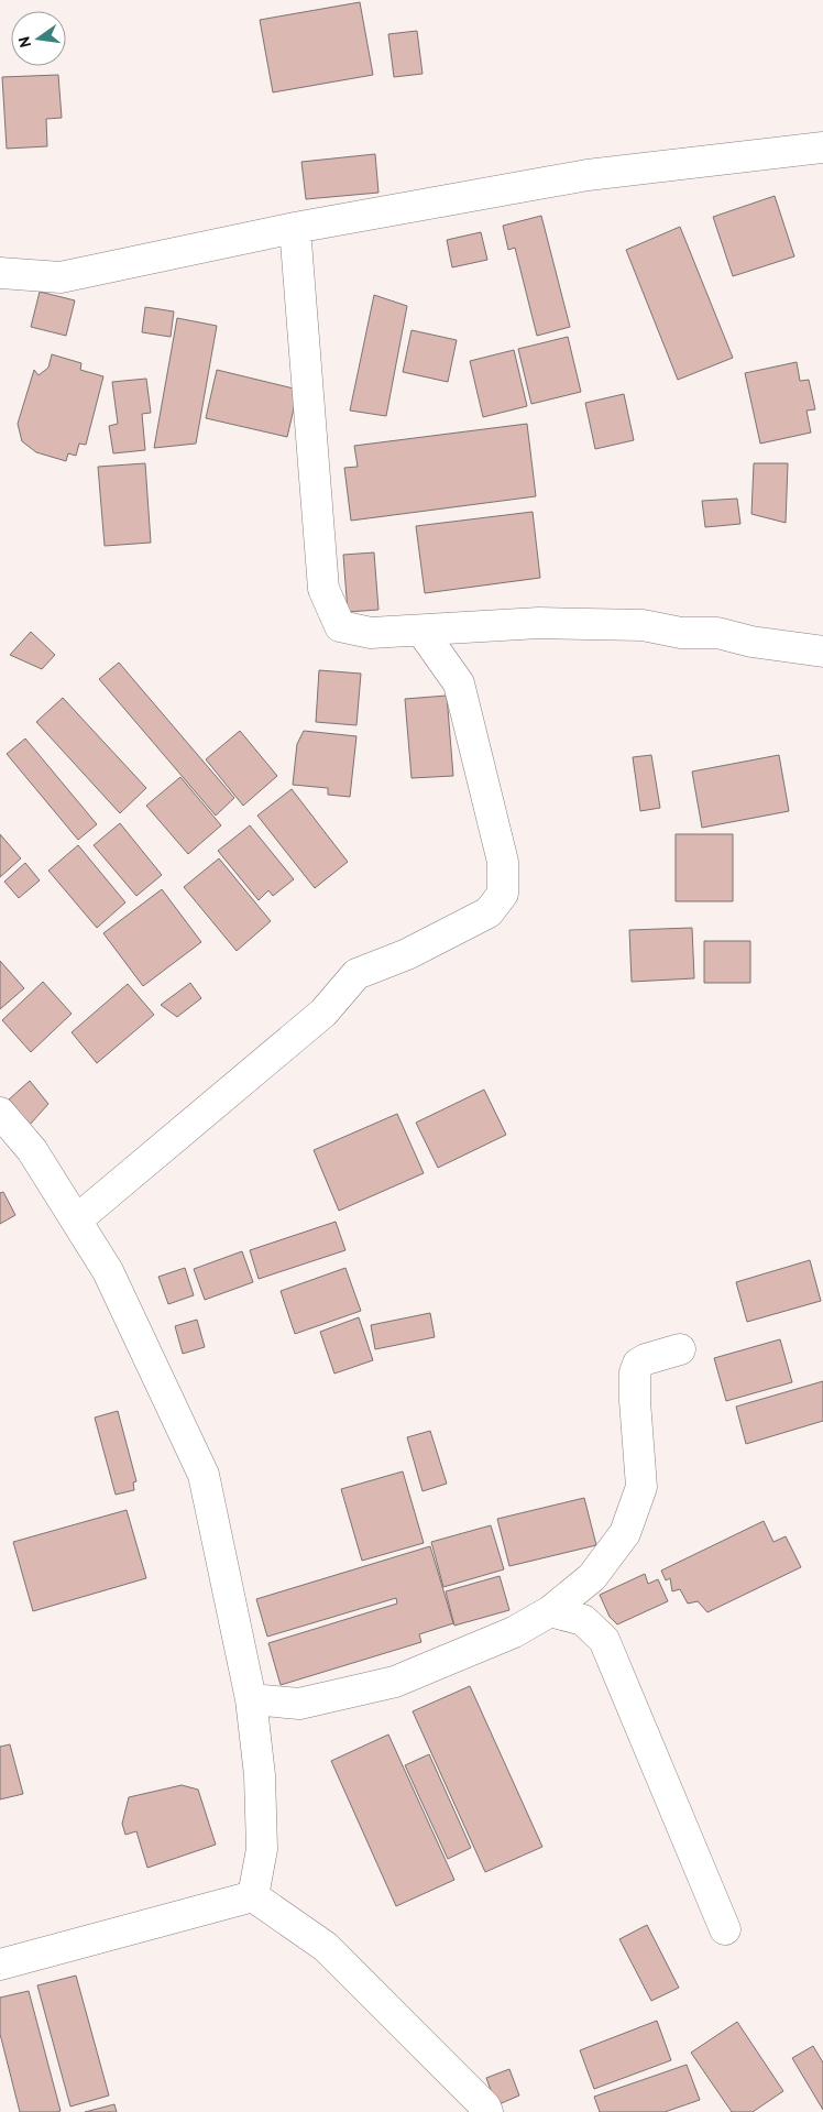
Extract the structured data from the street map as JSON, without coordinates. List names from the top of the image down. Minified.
{"north":"left"}
